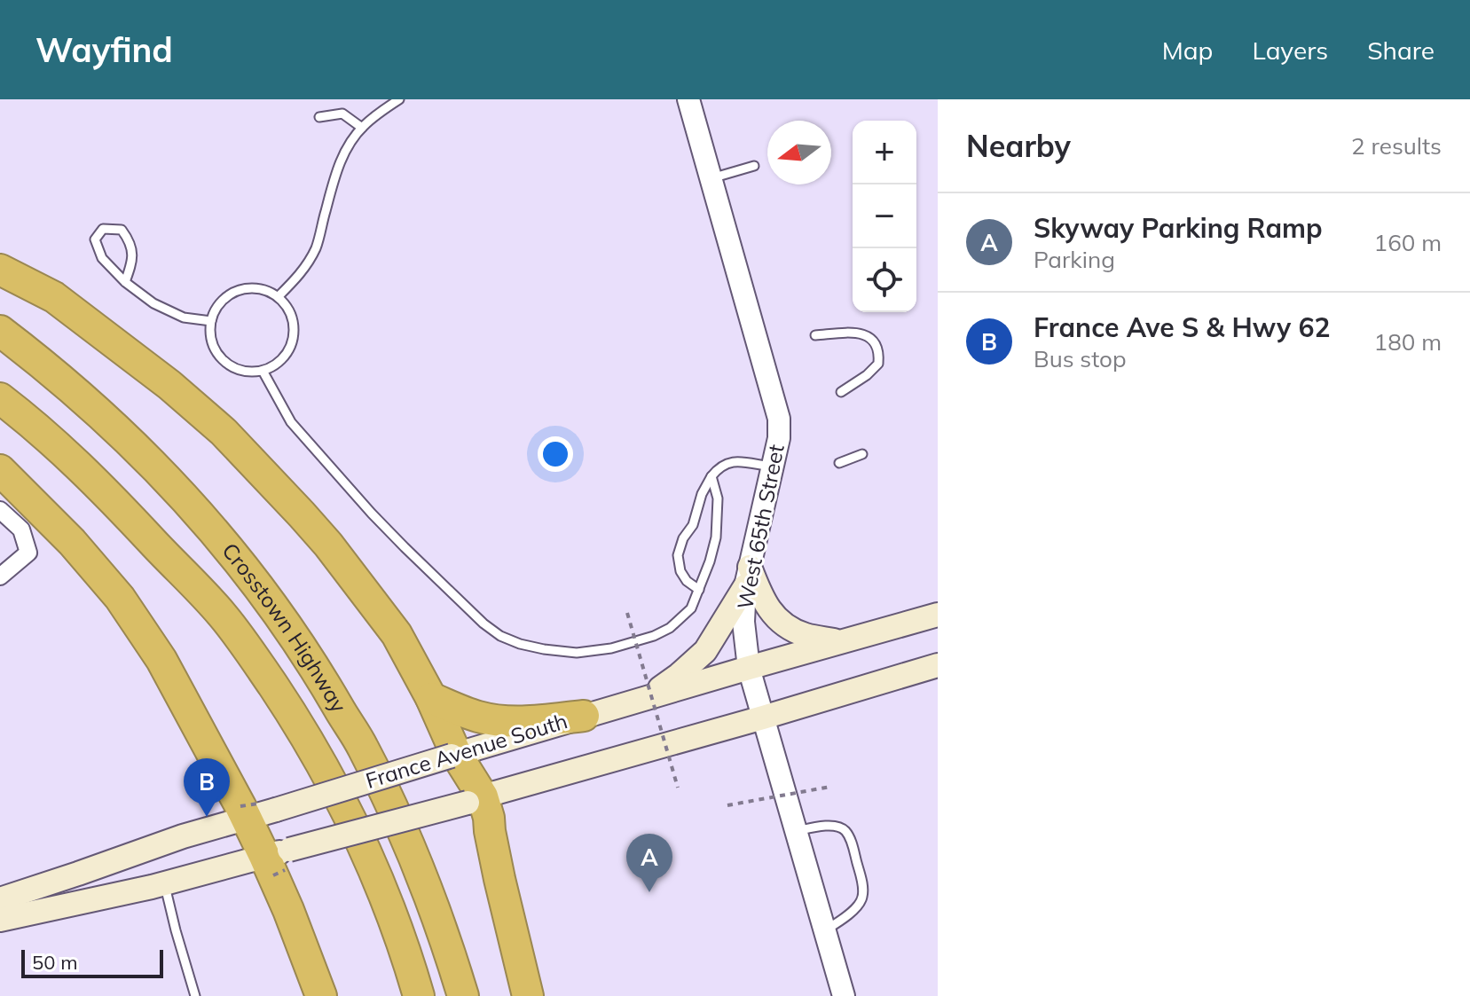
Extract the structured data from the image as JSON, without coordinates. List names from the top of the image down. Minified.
{"streets":{"highway":["Crosstown Highway"],"main road":["France Avenue South"],"street":["West 65th Street"]},"crossings":[["West 65th Street","France Avenue South"]],"scale_bar":"50 m","north":"left","page":{"header":"Wayfind","nav":["Map","Layers","Share"],"heading":["Nearby","2 results"],"map_buttons":["+","−"],"list":[{"mark":"A","name":"Skyway Parking Ramp","note":"Parking","value":"160 m"},{"mark":"B","name":"France Ave S & Hwy 62","note":"Bus stop","value":"180 m"}],"pins":["B","A"],"scale":"50 m"}}
